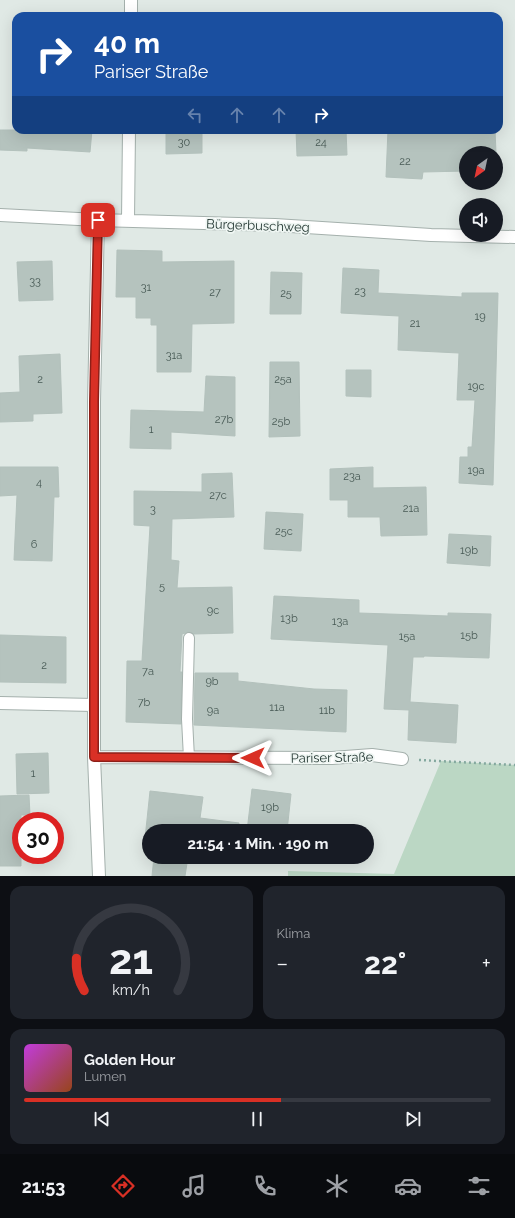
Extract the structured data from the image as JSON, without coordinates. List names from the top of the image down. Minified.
{"streets":{"street":["Bürgerbuschweg","Pariser Straße"]},"house_numbers":["30","24","22","33","31","23","27","25","19","21","31a","2","25a","19c","27b","25b","1","19a","23a","4","27c","21a","3","25c","6","19b","5","9c","13b","13a","15b","15a","2","7a","9b","7b","11a","9a","11b","1","19b"],"north":"bottom left","page":{"turn":["40 m","Pariser Straße"],"limit":"30","trip":"21:54 · 1 Min. · 190 m","tile":"Klima","heat":["−","22°","+"],"song":["Golden Hour","Lumen"],"tabs":"21:53","gauge":["21","km/h"]}}
